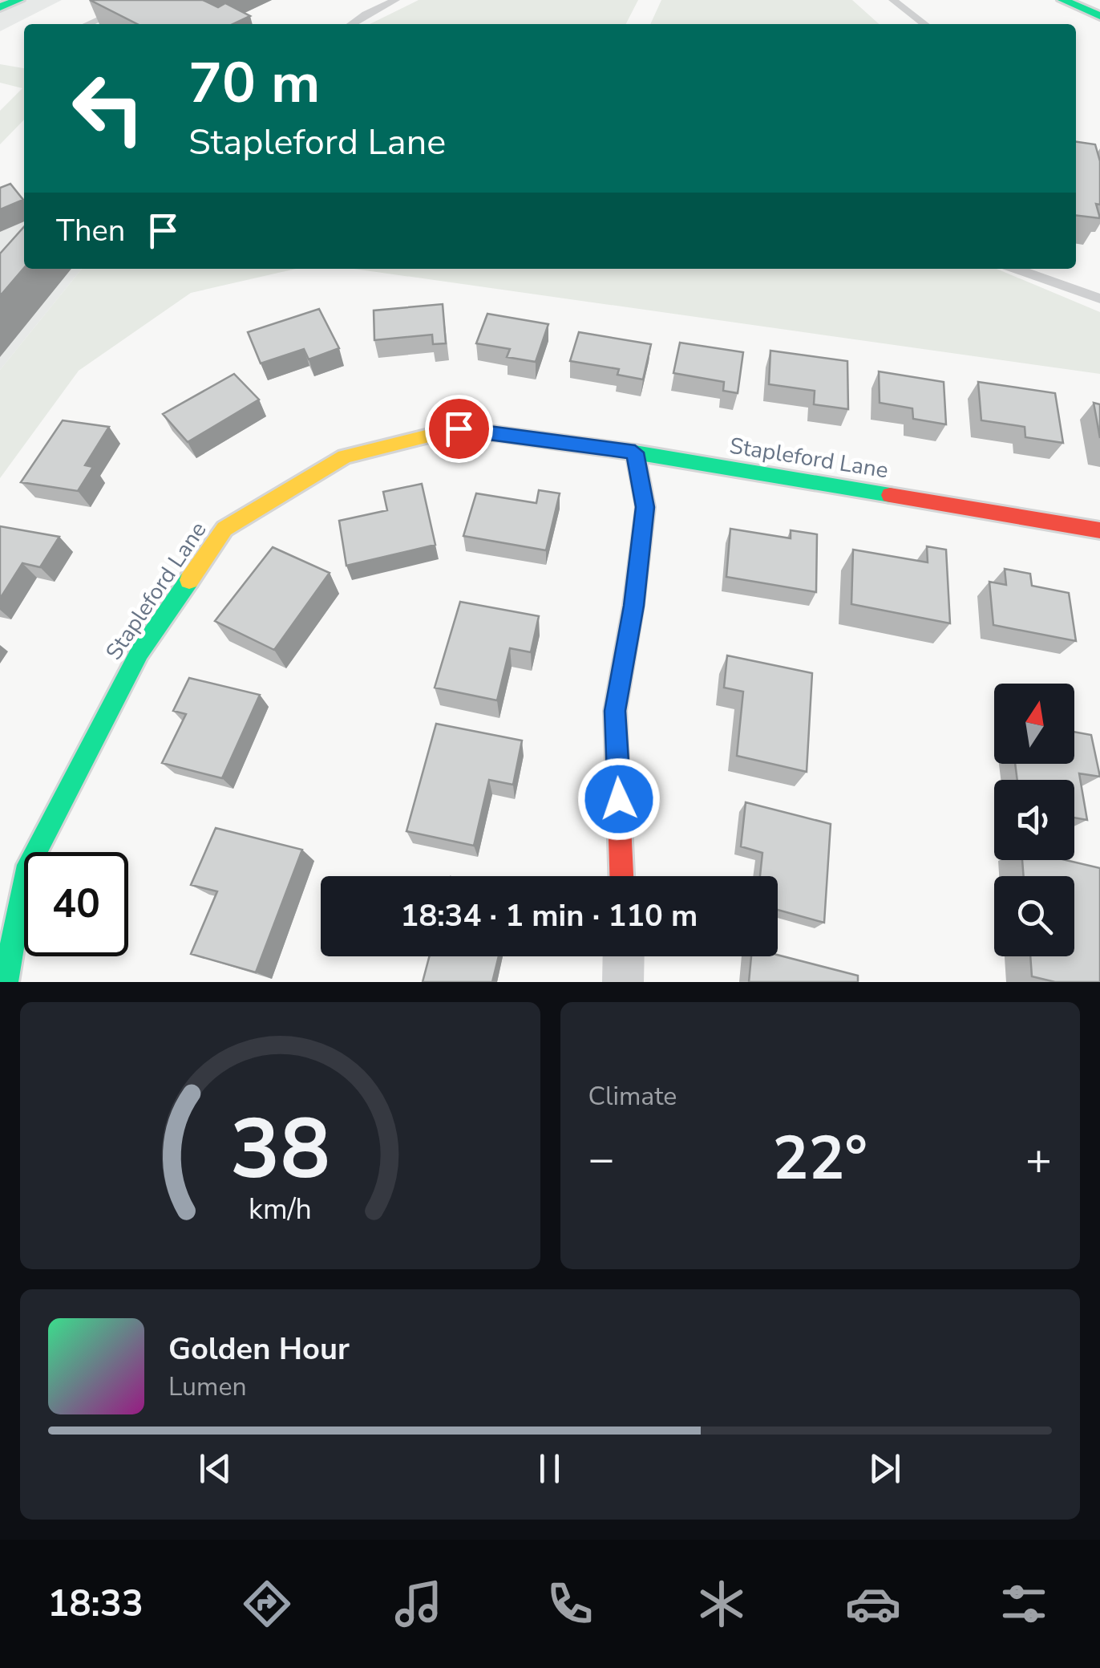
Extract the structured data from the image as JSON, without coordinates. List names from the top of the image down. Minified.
{"streets":{"main road":["Stapleford Lane"]},"north":"top","page":{"turn":["70 m","Stapleford Lane"],"then":"Then","limit":"40","trip":"18:34 · 1 min · 110 m","tile":"Climate","heat":["−","22°","+"],"song":["Golden Hour","Lumen"],"tabs":"18:33","gauge":["38","km/h"]}}
